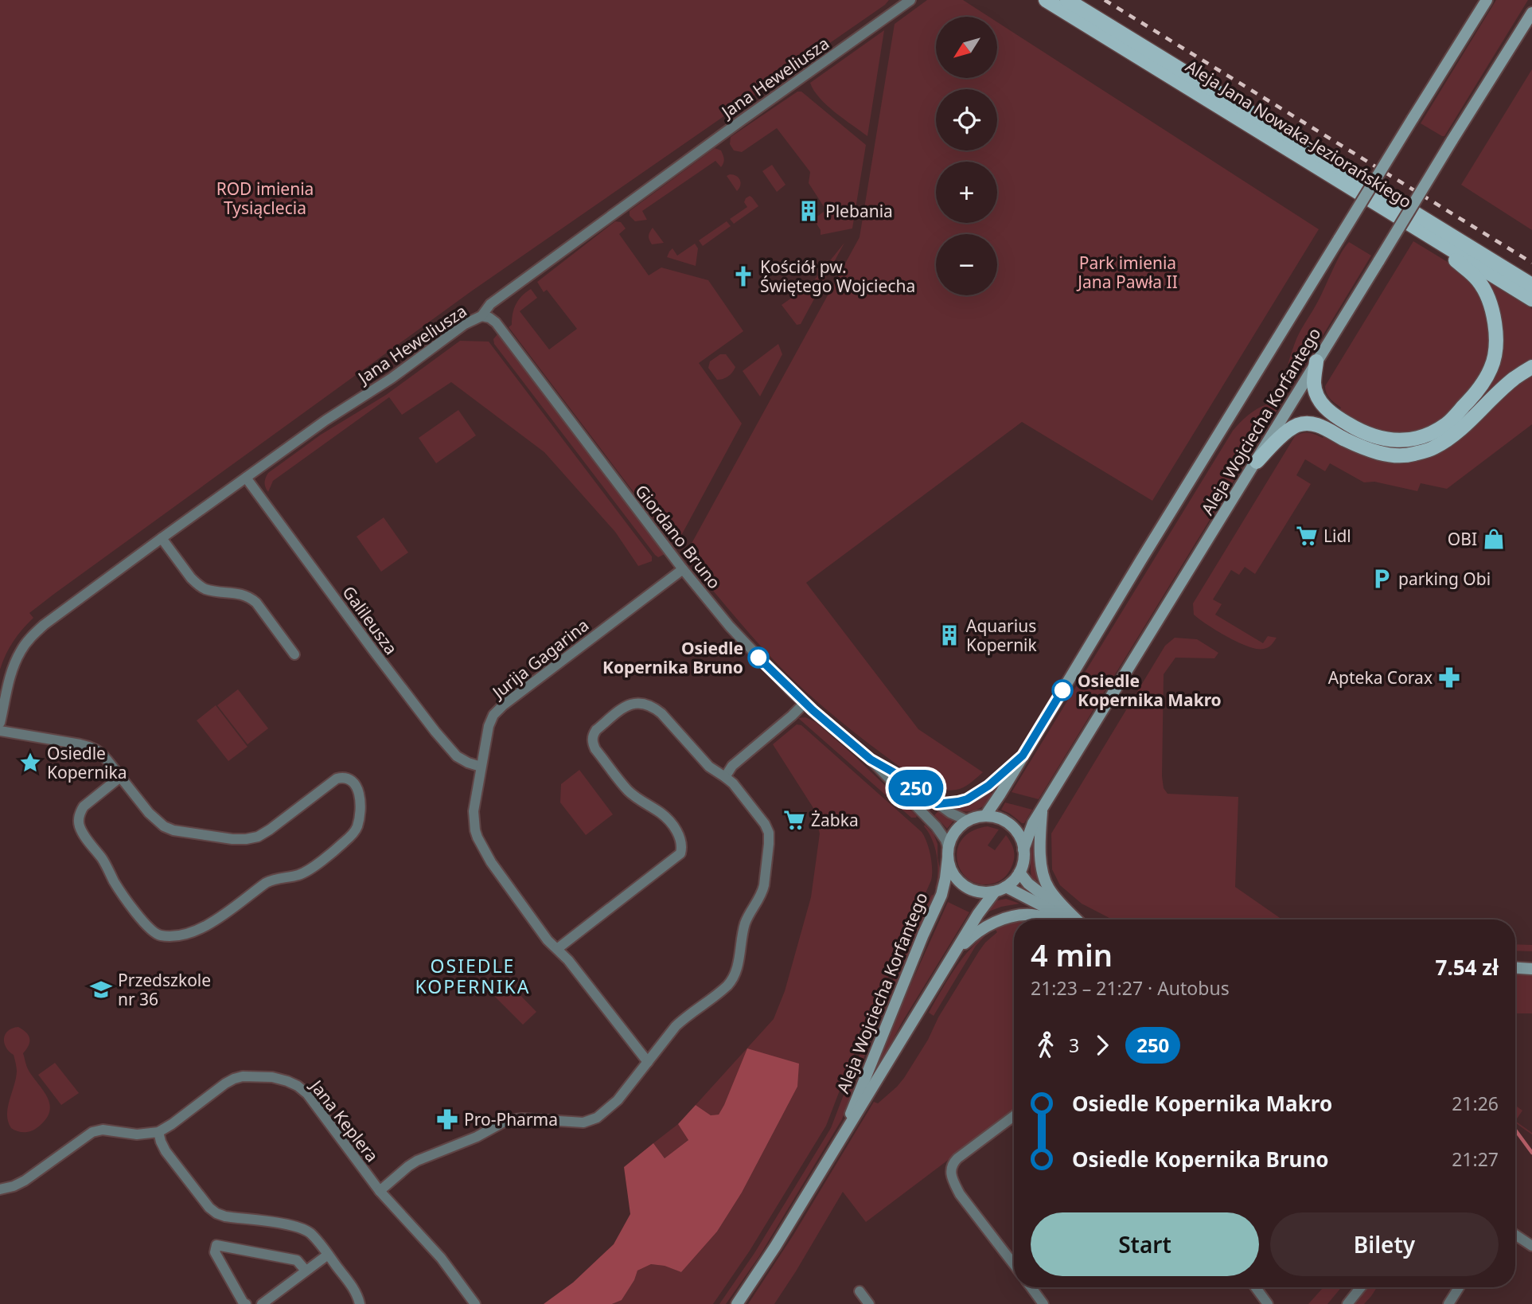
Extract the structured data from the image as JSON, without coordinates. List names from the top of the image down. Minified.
{"streets":{"main road":["Aleja Jana Nowaka-Jeziorańskiego","Aleja Wojciecha Korfantego"],"street":["Jana Heweliusza","Giordano Bruno","Galileusza","Jurija Gagarina","Jana Keplera"]},"crossings":[["Jana Heweliusza","Giordano Bruno"],["Jana Heweliusza","Galileusza"],["Aleja Wojciecha Korfantego","Giordano Bruno"],["Giordano Bruno","Jurija Gagarina"],["Galileusza","Jurija Gagarina"]],"districts":["OSIEDLE KOPERNIKA"],"parks":["ROD imienia Tysiąclecia","Park imienia Jana Pawła II"],"places":{"building":["Plebania","Aquarius Kopernik"],"church":["Kościół pw. Świętego Wojciecha"],"supermarket":["Lidl","Żabka"],"shop":["OBI"],"parking":["parking Obi"],"other":["Osiedle Kopernika Bruno","Osiedle Kopernika Makro"],"pharmacy":["Apteka Corax","Pro-Pharma"],"place":["Osiedle Kopernika"],"school or university":["Przedszkole nr 36"]},"lines":["bus line 250"],"north":"bottom left","page":{"on_map":"250","map_buttons":["+","−"],"heading":["4 min","21:23 – 21:27 · Autobus","7.54 zł"],"legs":["3","250"],"list":[{"name":"Osiedle Kopernika Makro","value":"21:26"},{"name":"Osiedle Kopernika Bruno","value":"21:27"}],"buttons":["Start","Bilety"]}}
